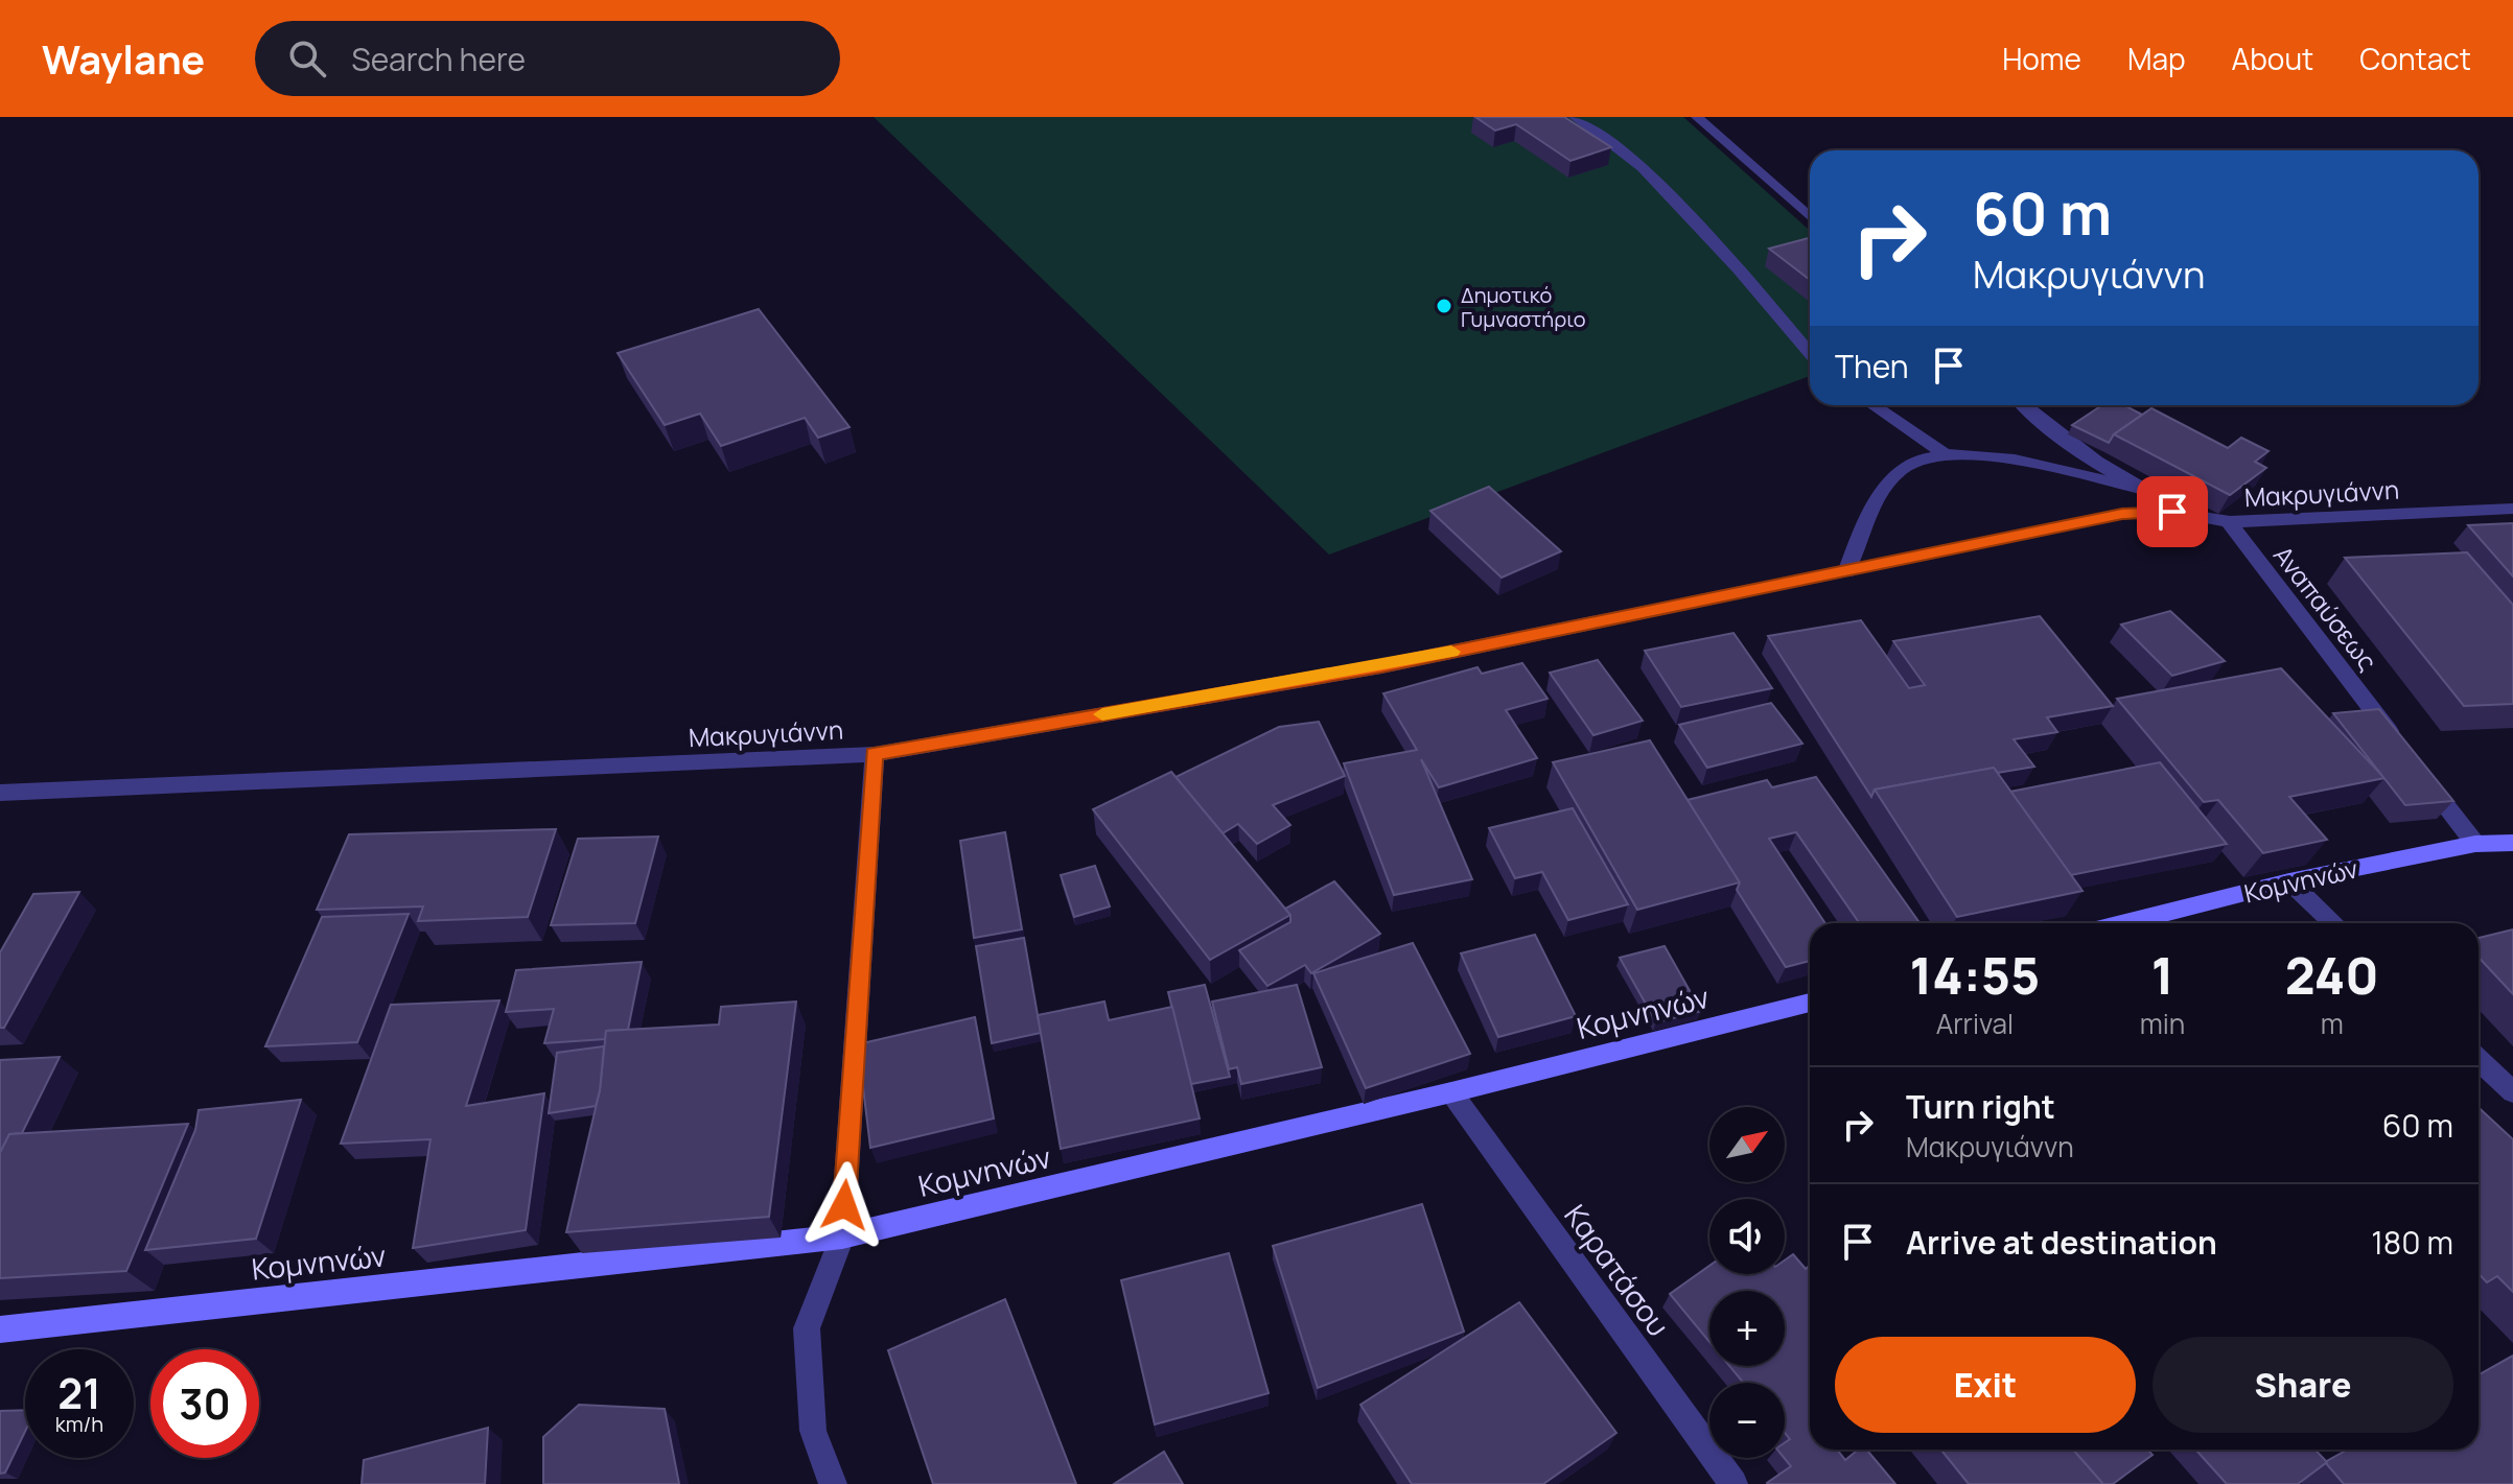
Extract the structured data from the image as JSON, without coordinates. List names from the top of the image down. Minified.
{"streets":{"main road":["Κομνηνών"],"street":["Μακρυγιάννη","Αναπαύσεως","Καρατάσου"]},"crossings":[["Μακρυγιάννη","Αναπαύσεως"],["Κομνηνών","Καρατάσου"]],"places":["Δημοτικό Γυμναστήριο"],"north":"top right","page":{"header":"Waylane","search":"Search here","nav":["Home","Map","About","Contact"],"turn":["60 m","Μακρυγιάννη"],"then":"Then","eta":["14:55","Arrival","1","min","240","m"],"list":[{"name":"Turn right","note":"Μακρυγιάννη","value":"60 m"},{"name":"Arrive at destination","value":"180 m"}],"map_buttons":["+","−"],"buttons":["Exit","Share"],"speed":"21 km/h","limit":"30"}}
